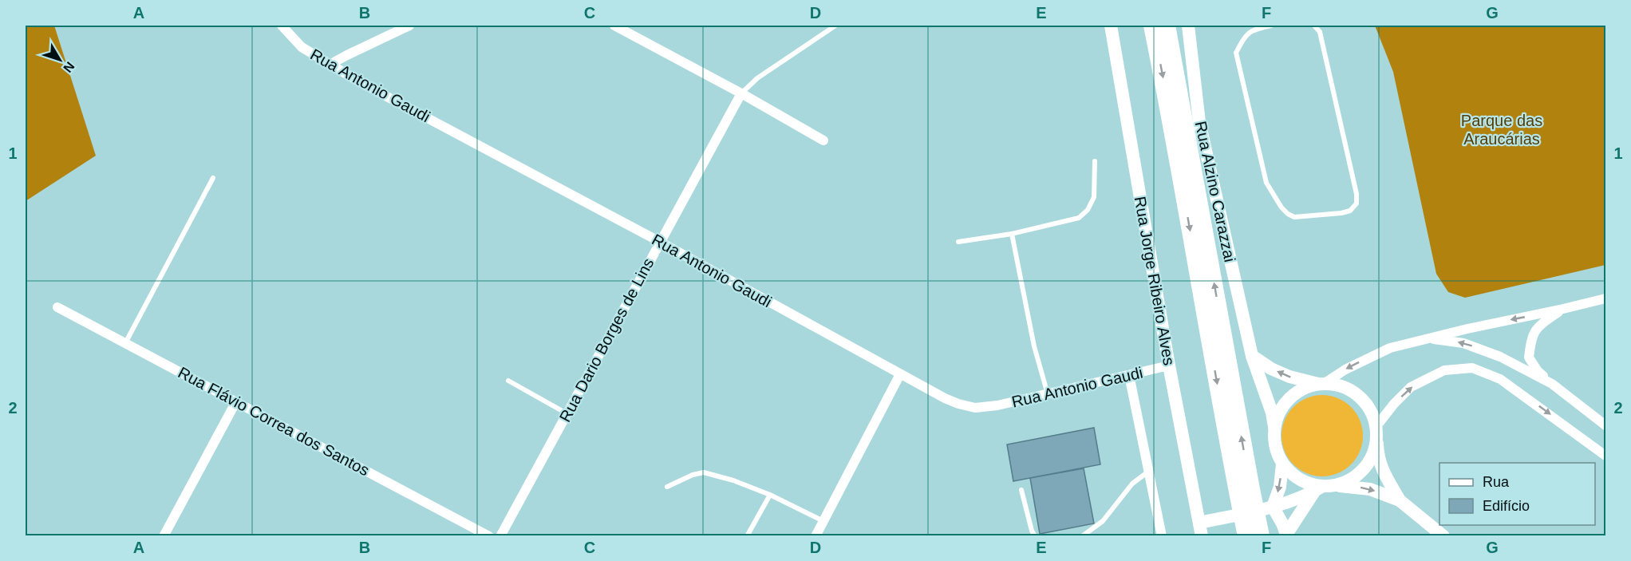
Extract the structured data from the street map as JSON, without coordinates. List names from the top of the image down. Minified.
{"streets":{"main road":["Rua Alzino Carazzai","Rua Jorge Ribeiro Alves"],"street":["Rua Antonio Gaudi","Rua Dario Borges de Lins","Rua Flávio Correa dos Santos"]},"crossings":[["Rua Antonio Gaudi","Rua Jorge Ribeiro Alves"],["Rua Antonio Gaudi","Rua Dario Borges de Lins"]],"parks":["Parque das Araucárias"],"legend":["Rua","Edifício"],"north":"bottom right","grid":{"columns":["A","B","C","D","E","F","G"],"rows":["1","2"]}}
